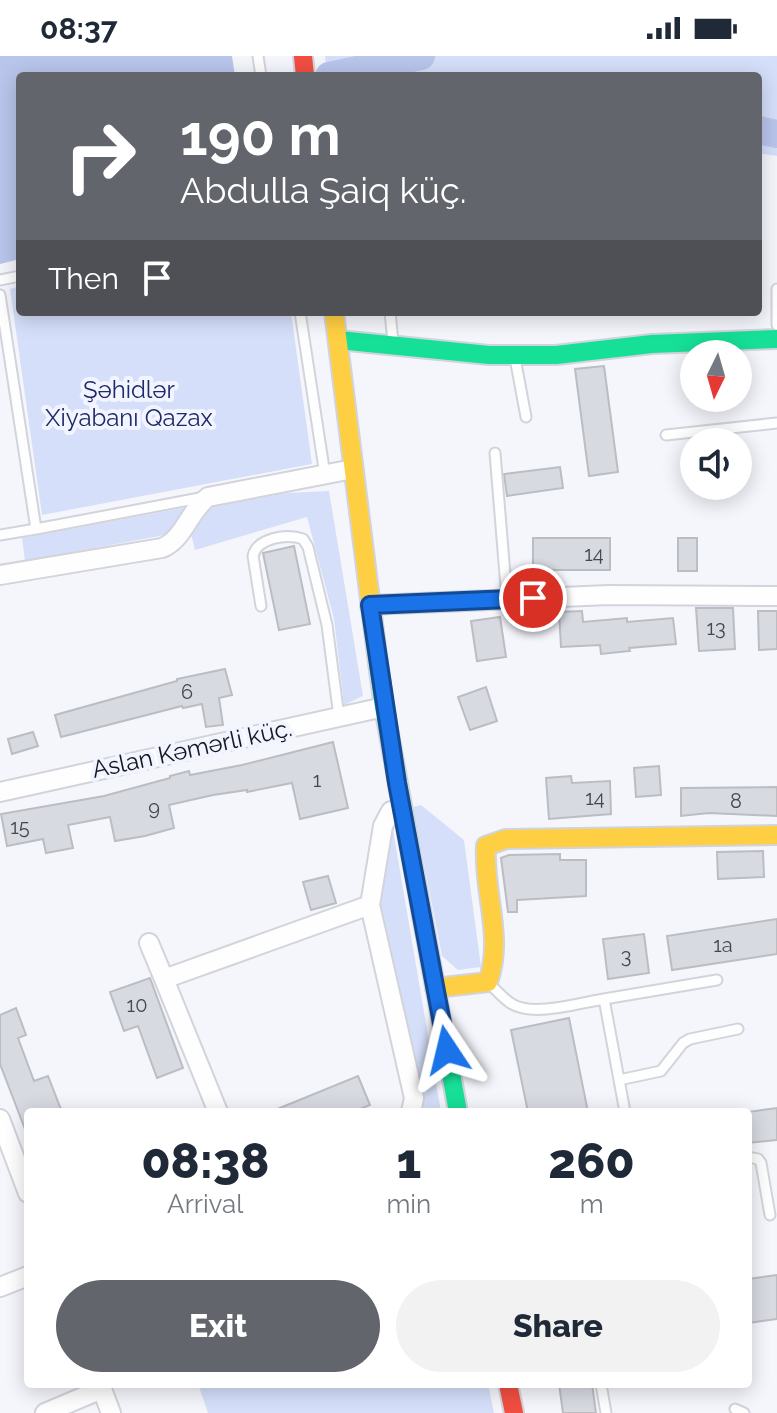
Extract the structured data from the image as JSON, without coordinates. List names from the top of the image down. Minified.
{"streets":{"street":["Aslan Kəmərli küç."]},"parks":["Şəhidlər Xiyabanı Qazax"],"house_numbers":["14","13","6","1","14","8","9","15","1a","3","10"],"north":"bottom","page":{"status":"08:37","turn":["190 m","Abdulla Şaiq küç."],"then":"Then","eta":["08:38","Arrival","1","min","260","m"],"buttons":["Exit","Share"]}}
